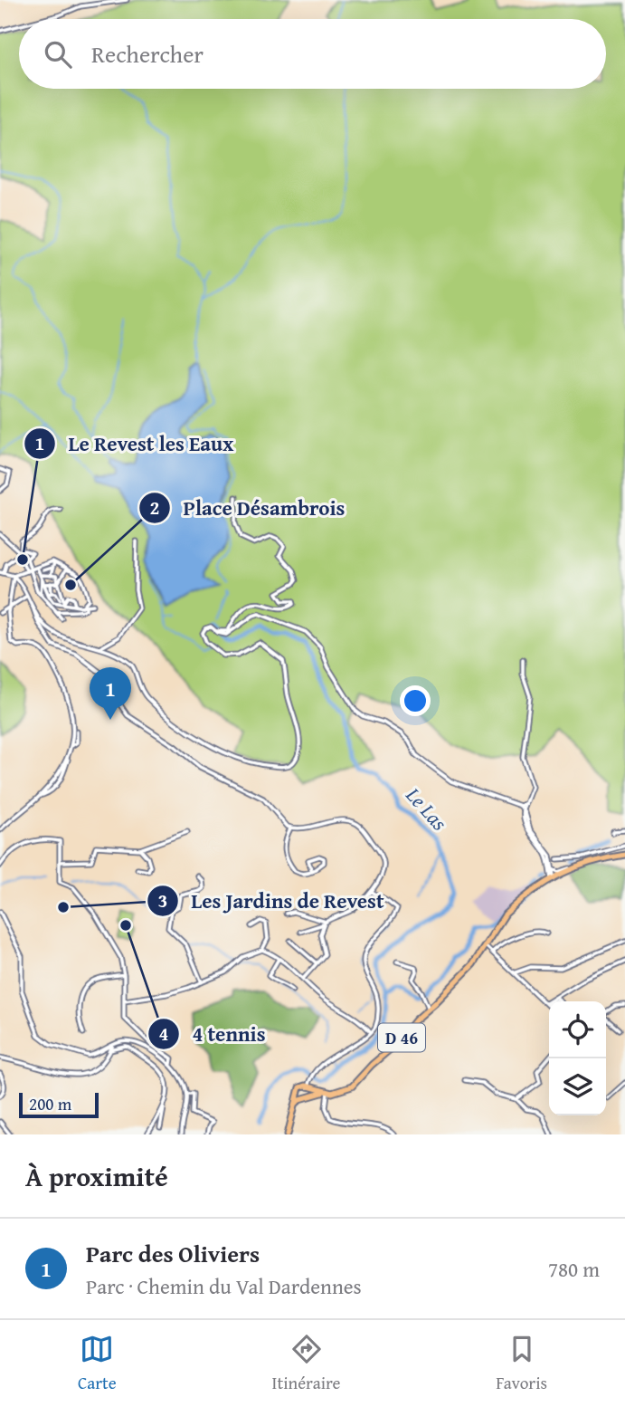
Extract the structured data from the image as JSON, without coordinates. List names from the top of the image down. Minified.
{"streets":{"main road":["D 46"]},"water":["Le Las"],"places":["Le Revest les Eaux","Place Désambrois","Les Jardins de Revest","4 tennis"],"scale_bar":"200 m","page":{"search":"Rechercher","pins":"1","scale":"200 m","heading":"À proximité","list":[{"mark":"1","name":"Parc des Oliviers","note":"Parc · Chemin du Val Dardennes","value":"780 m"}],"nav":["Carte","Itinéraire","Favoris"]}}
